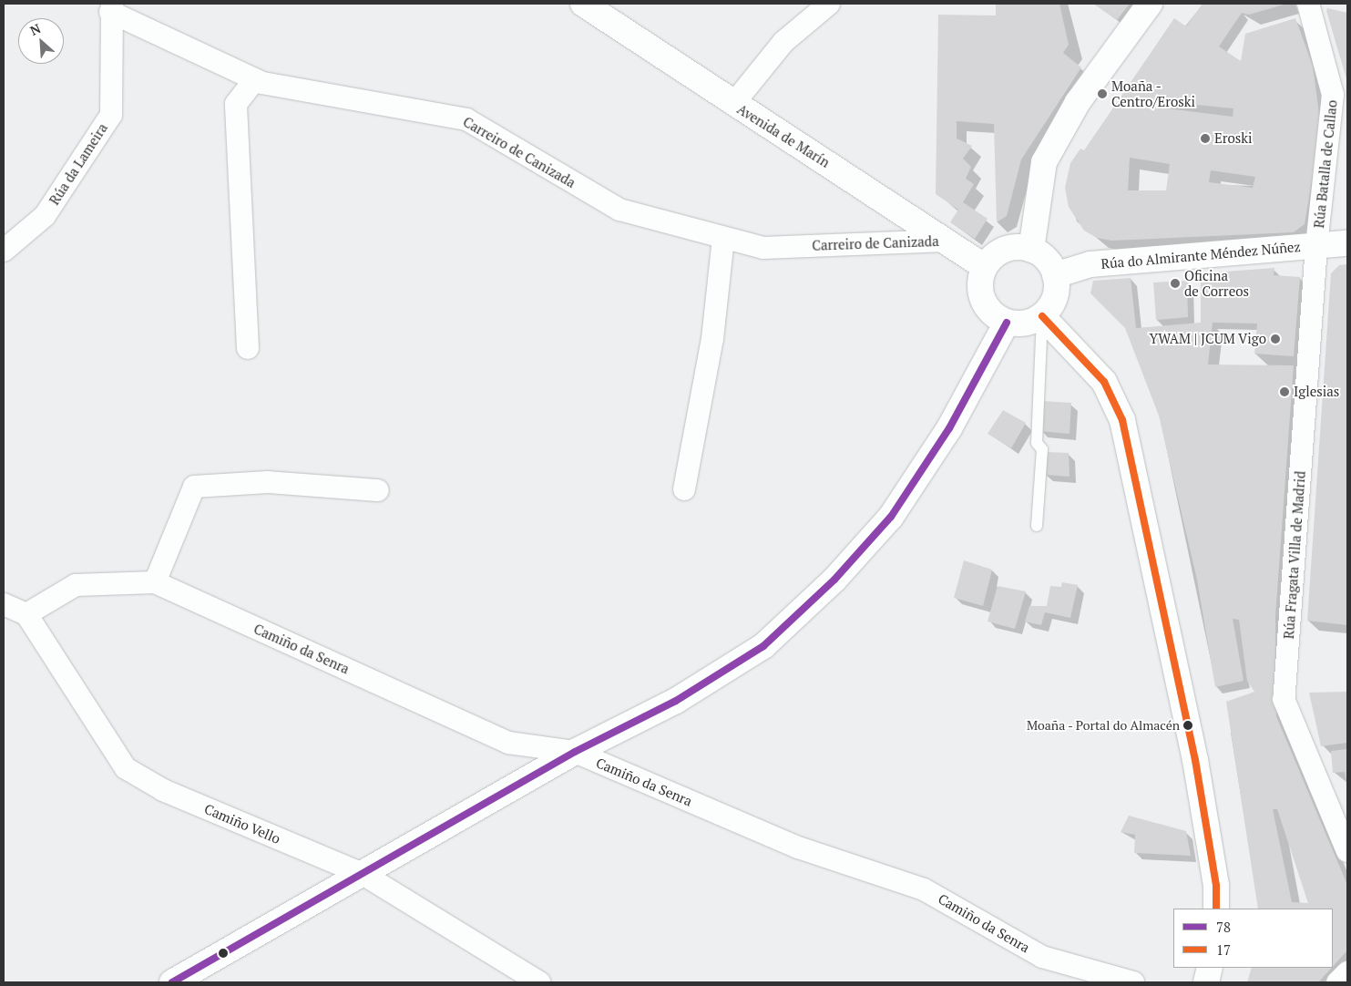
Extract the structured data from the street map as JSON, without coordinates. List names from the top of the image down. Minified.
{"streets":{"main road":["Avenida de Marín","Rúa do Almirante Méndez Núñez"],"street":["Carreiro de Canizada","Rúa da Lameira","Rúa Batalla de Callao","Rúa Fragata Villa de Madrid","Camiño da Senra","Camiño Vello"]},"crossings":[["Avenida de Marín","Carreiro de Canizada"],["Avenida de Marín","Rúa do Almirante Méndez Núñez"],["Carreiro de Canizada","Rúa da Lameira"],["Rúa Batalla de Callao","Rúa do Almirante Méndez Núñez"],["Rúa Batalla de Callao","Rúa Fragata Villa de Madrid"],["Rúa do Almirante Méndez Núñez","Rúa Fragata Villa de Madrid"],["Camiño da Senra","Camiño Vello"]],"places":["Moaña - Centro/Eroski","Eroski","Oficina de Correos","YWAM | JCUM Vigo","Iglesias","Moaña - Portal do Almacén"],"lines":["transit line 17","transit line 78"],"legend":["78","17"],"north":"top left"}
